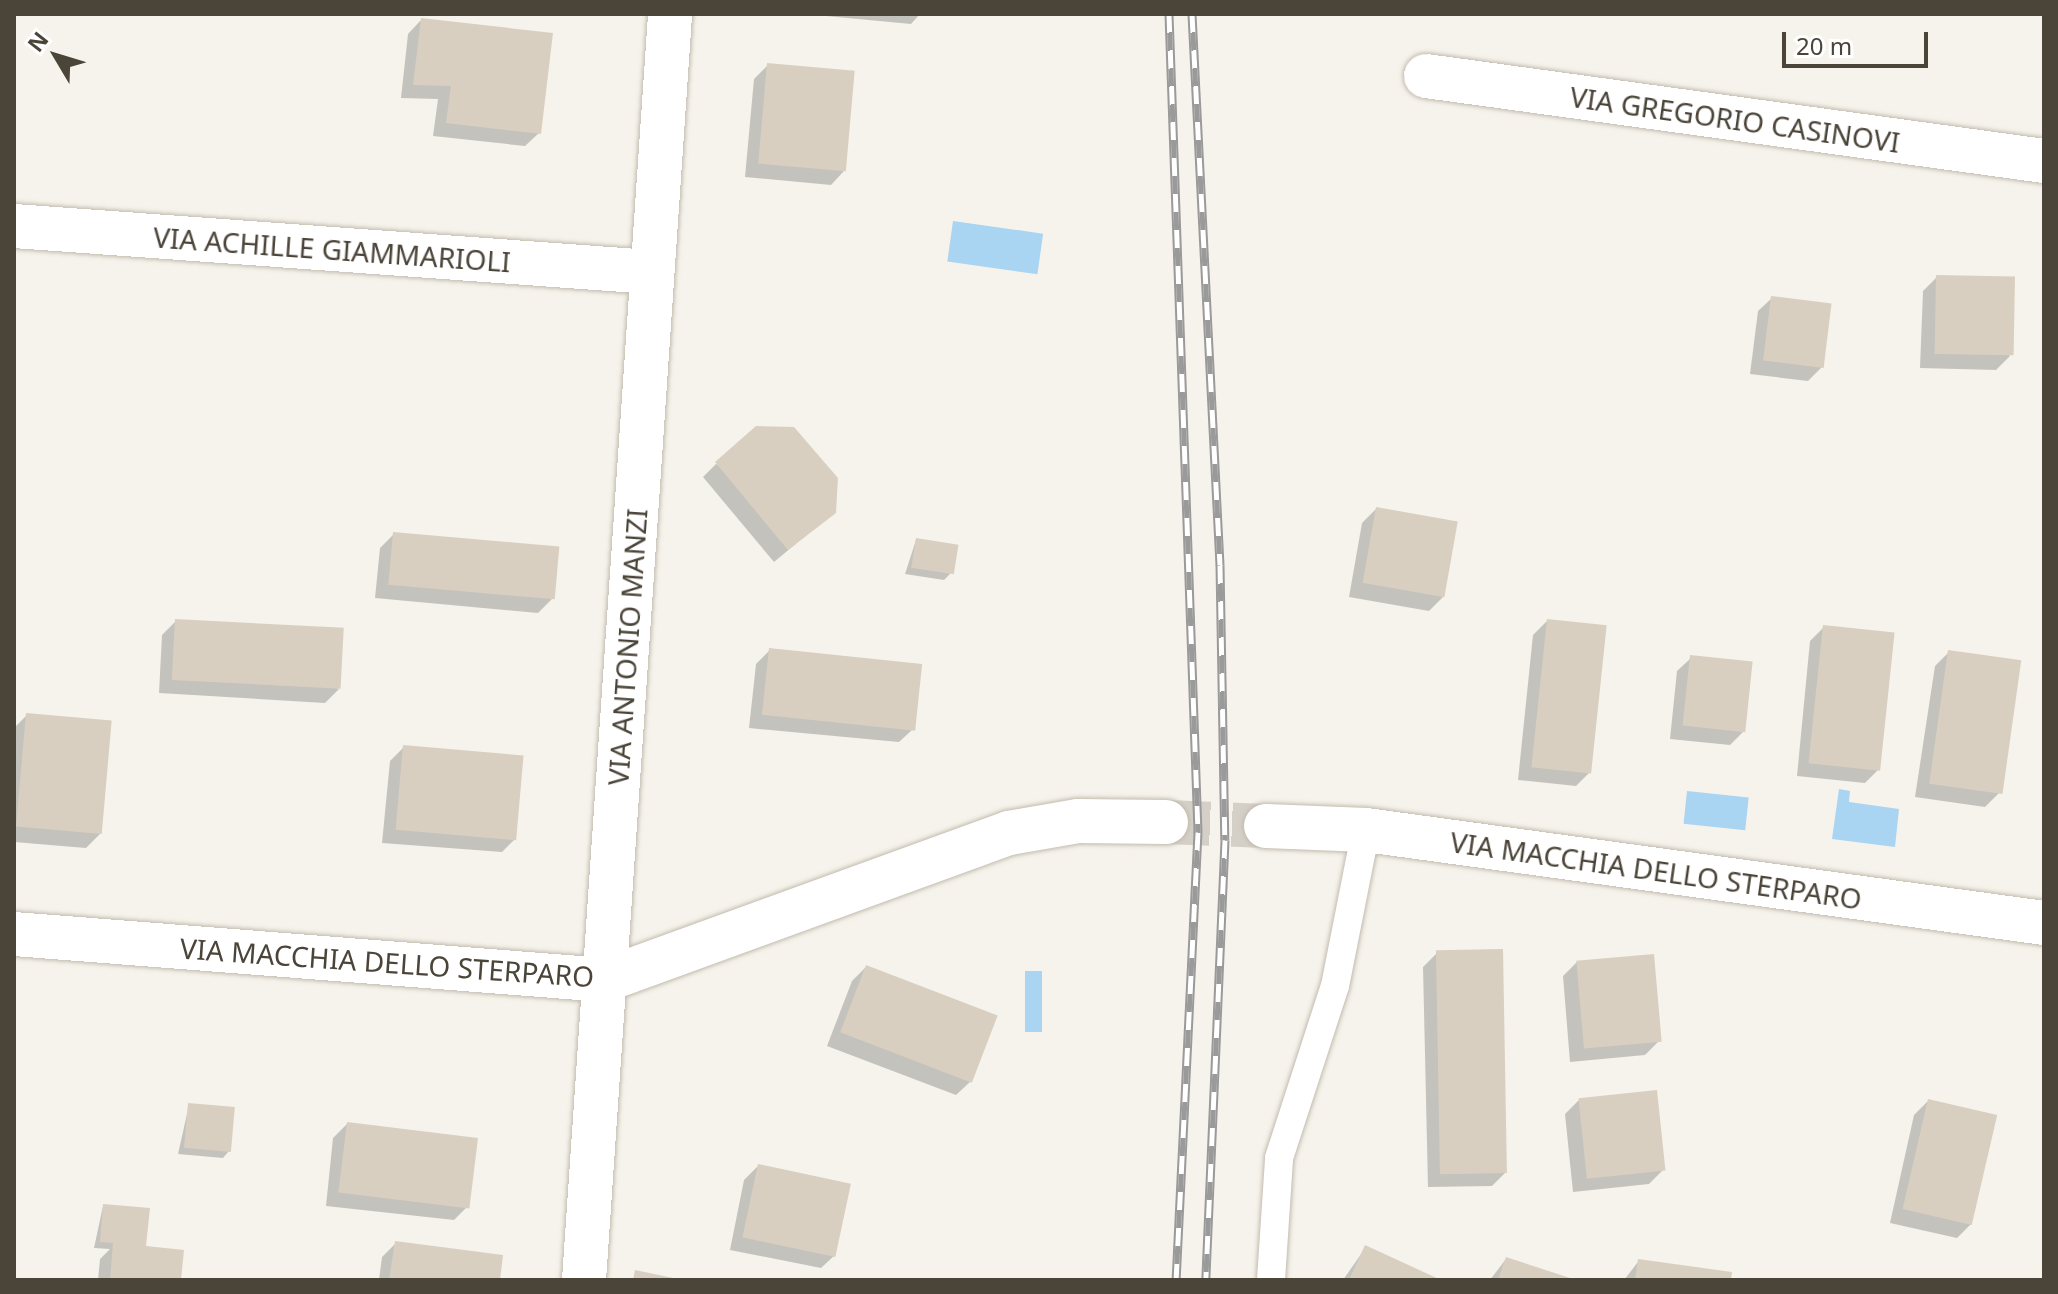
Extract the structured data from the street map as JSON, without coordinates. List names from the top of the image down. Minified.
{"streets":{"street":["VIA GREGORIO CASINOVI","VIA ACHILLE GIAMMARIOLI","VIA ANTONIO MANZI","VIA MACCHIA DELLO STERPARO"]},"crossings":[["VIA ACHILLE GIAMMARIOLI","VIA ANTONIO MANZI"],["VIA ANTONIO MANZI","VIA MACCHIA DELLO STERPARO"]],"scale_bar":"20 m","north":"top left"}
